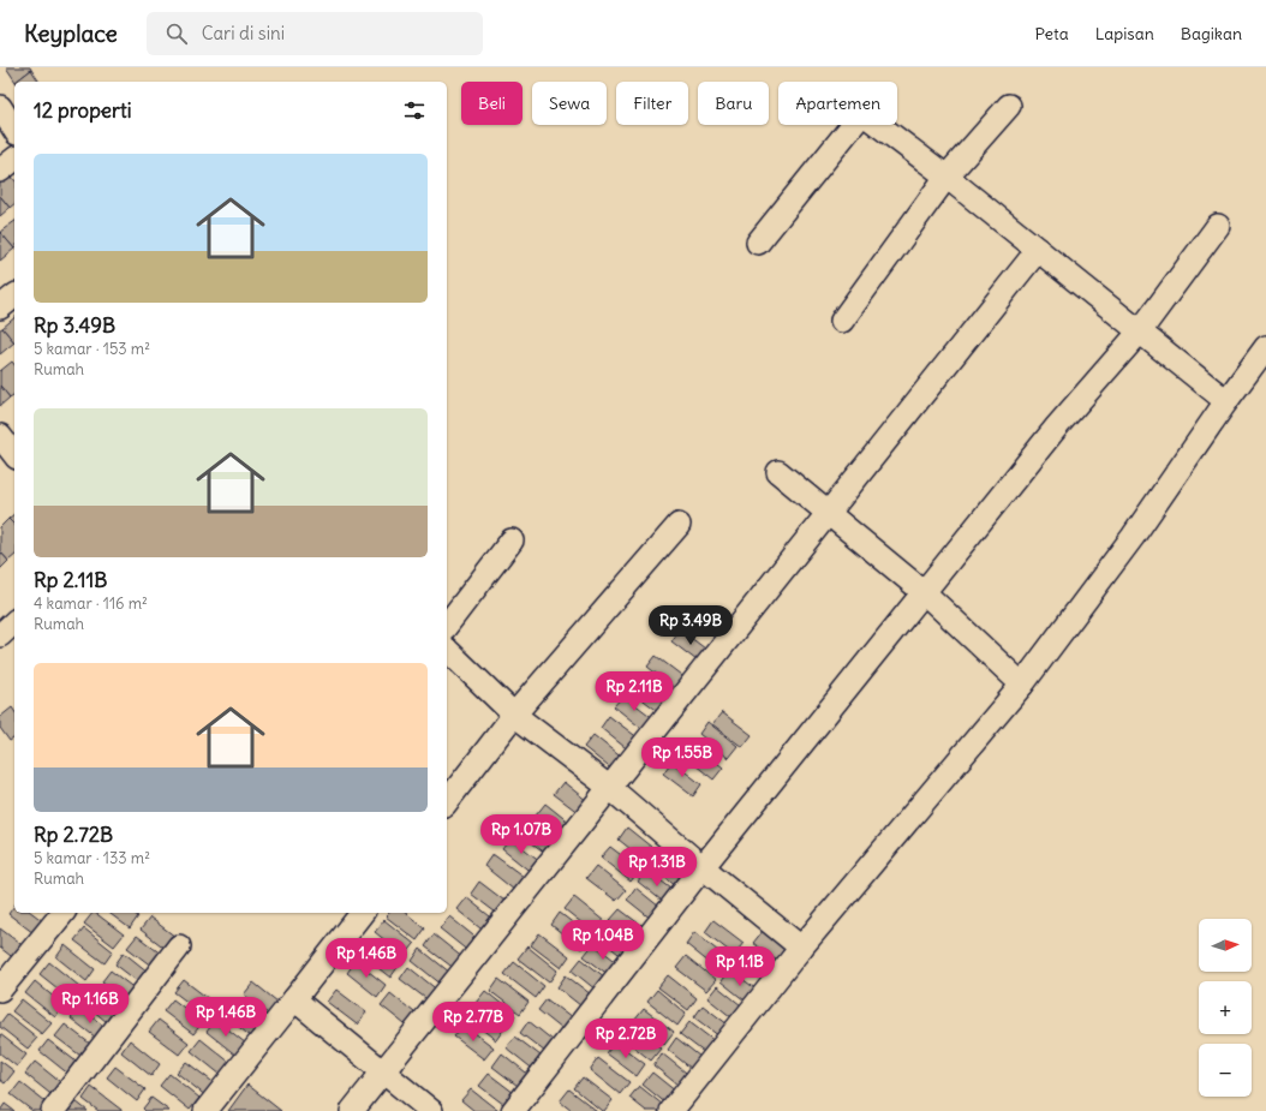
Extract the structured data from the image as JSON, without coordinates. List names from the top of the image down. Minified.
{"north":"right","page":{"header":"Keyplace","search":"Cari di sini","nav":["Peta","Lapisan","Bagikan"],"chip":["Beli","Sewa","Filter","Baru","Apartemen"],"heading":"12 properti","list":[{"name":"Rp 3.49B","note":"5 kamar · 153 m² · Rumah"},{"name":"Rp 2.11B","note":"4 kamar · 116 m² · Rumah"},{"name":"Rp 2.72B","note":"5 kamar · 133 m² · Rumah"}],"price":["Rp 3.49B","Rp 2.11B","Rp 1.55B","Rp 1.07B","Rp 1.31B","Rp 1.04B","Rp 1.46B","Rp 1.1B","Rp 1.16B","Rp 1.46B","Rp 2.77B","Rp 2.72B"],"map_buttons":["+","−"]}}
